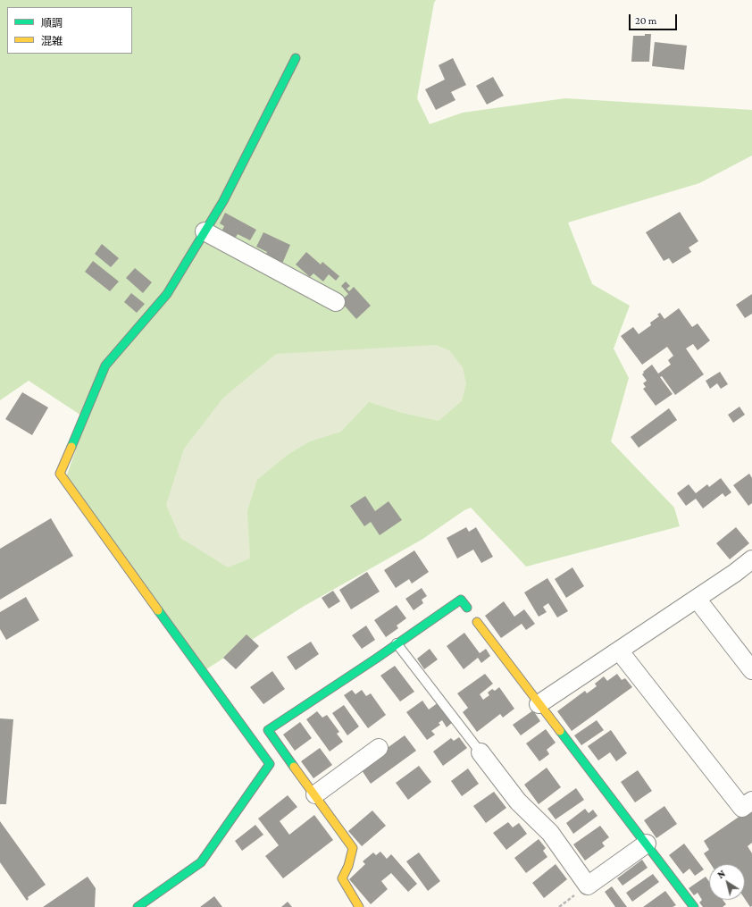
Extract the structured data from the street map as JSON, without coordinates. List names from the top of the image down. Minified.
{"legend":["順調","混雑"],"scale_bar":"20 m","north":"top left"}
